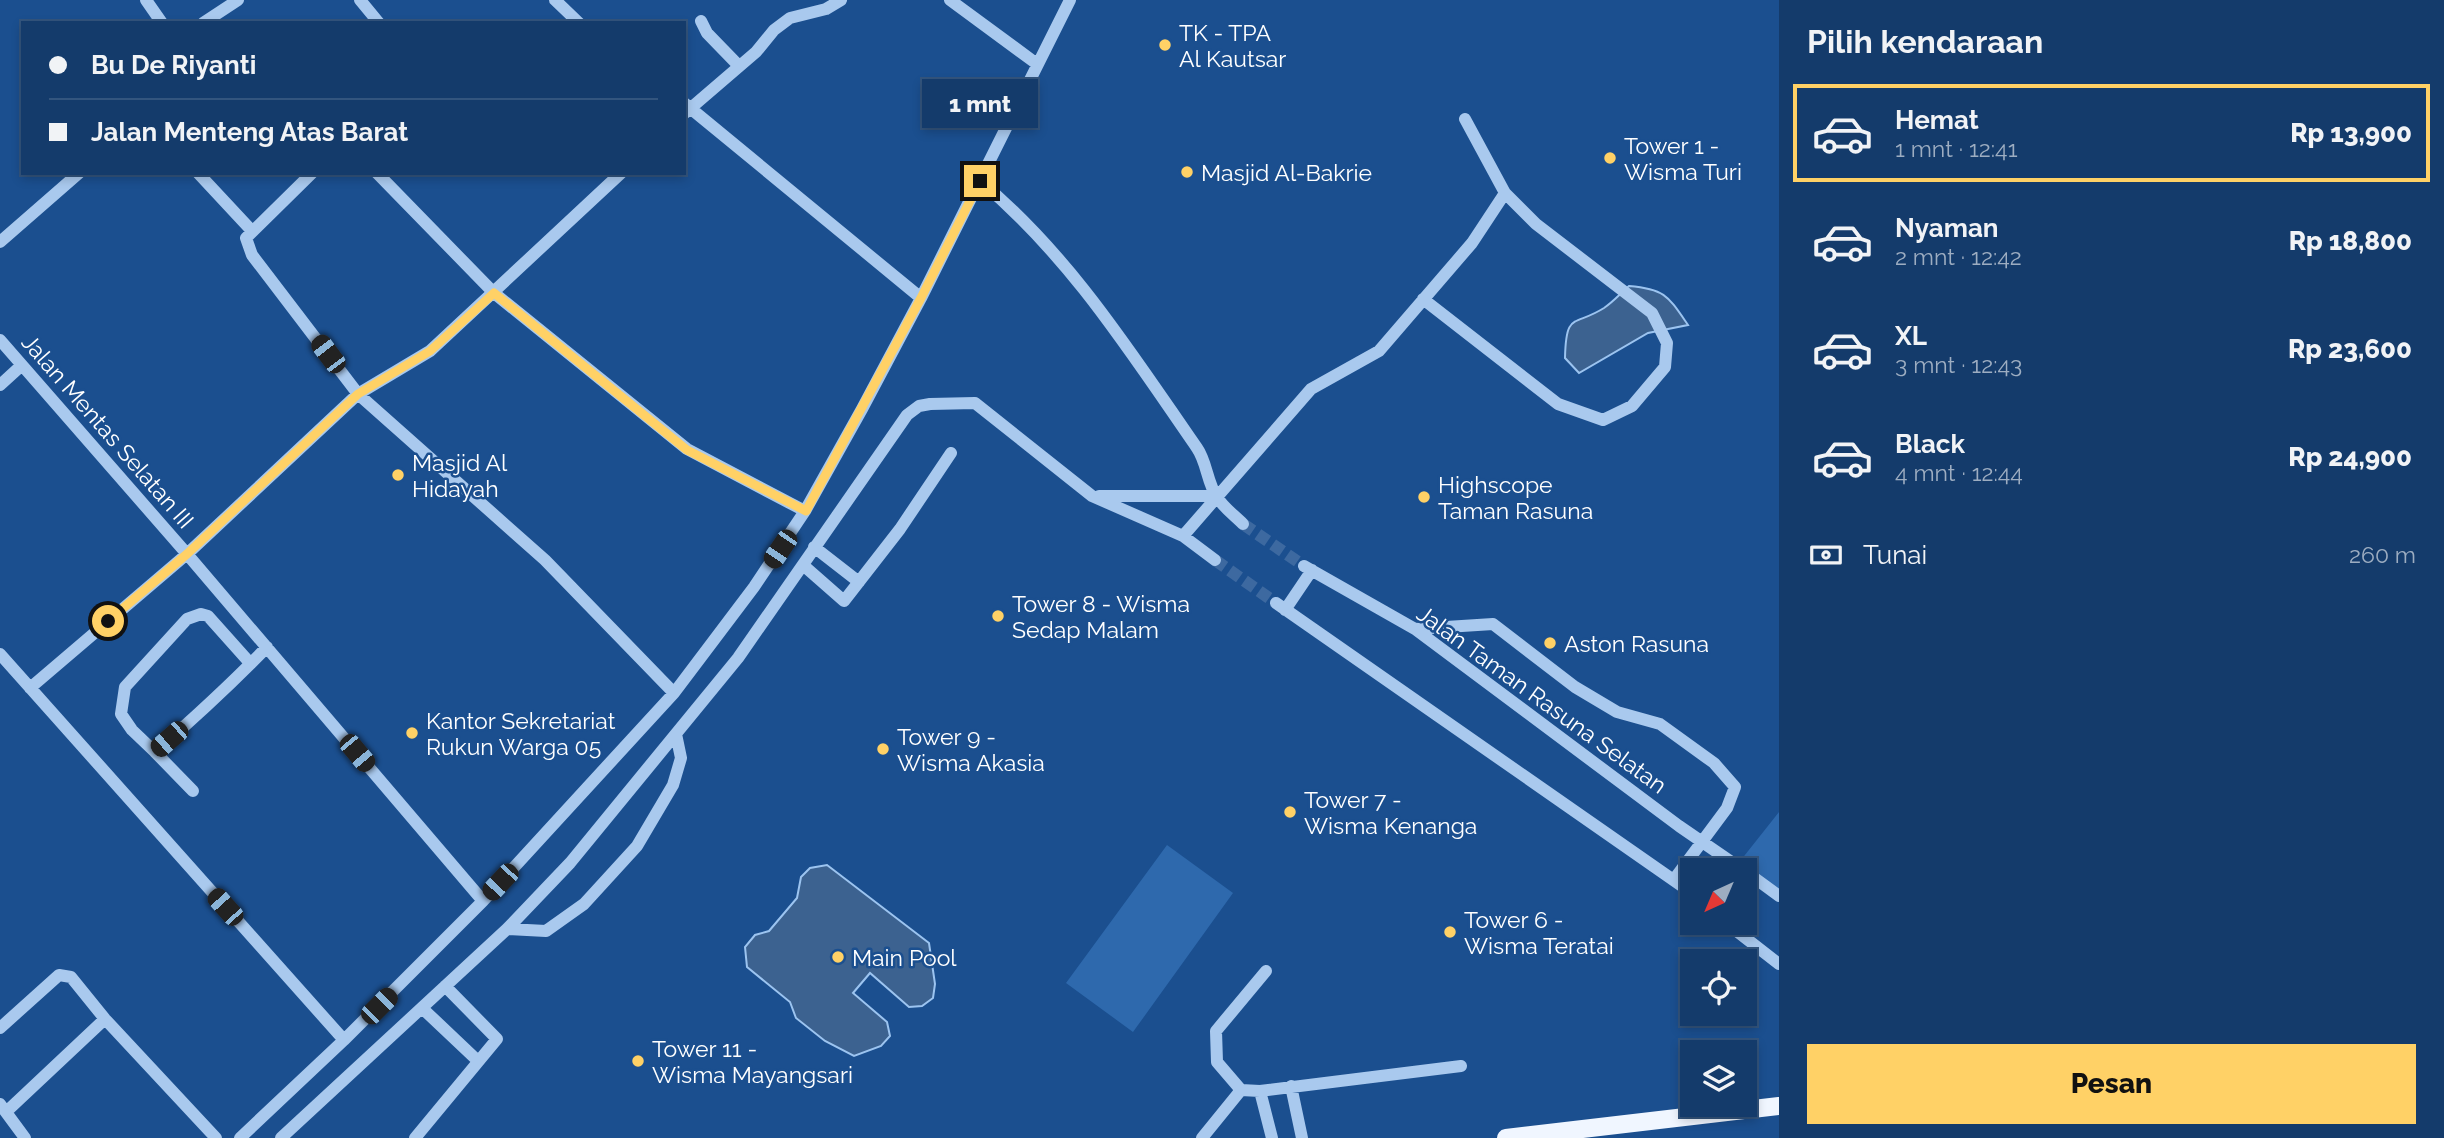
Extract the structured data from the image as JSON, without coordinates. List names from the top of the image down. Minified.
{"streets":{"street":["Jalan Mentas Selatan III","Jalan Taman Rasuna Selatan"]},"places":["TK - TPA Al Kautsar","Tower 1 - Wisma Turi","Masjid Al-Bakrie","Masjid Al Hidayah","Highscope Taman Rasuna","Tower 8 - Wisma Sedap Malam","Aston Rasuna","Kantor Sekretariat Rukun Warga 05","Tower 9 - Wisma Akasia","Tower 7 - Wisma Kenanga","Tower 6 - Wisma Teratai","Main Pool","Tower 11 - Wisma Mayangsari"],"north":"bottom left","page":{"heading":"Pilih kendaraan","banner":["Bu De Riyanti","Jalan Menteng Atas Barat"],"bubble":"1 mnt","list":[{"name":"Hemat","note":"1 mnt · 12:41","value":"Rp 13,900"},{"name":"Nyaman","note":"2 mnt · 12:42","value":"Rp 18,800"},{"name":"XL","note":"3 mnt · 12:43","value":"Rp 23,600"},{"name":"Black","note":"4 mnt · 12:44","value":"Rp 24,900"}],"pay":["Tunai","260 m"],"buttons":"Pesan"}}
